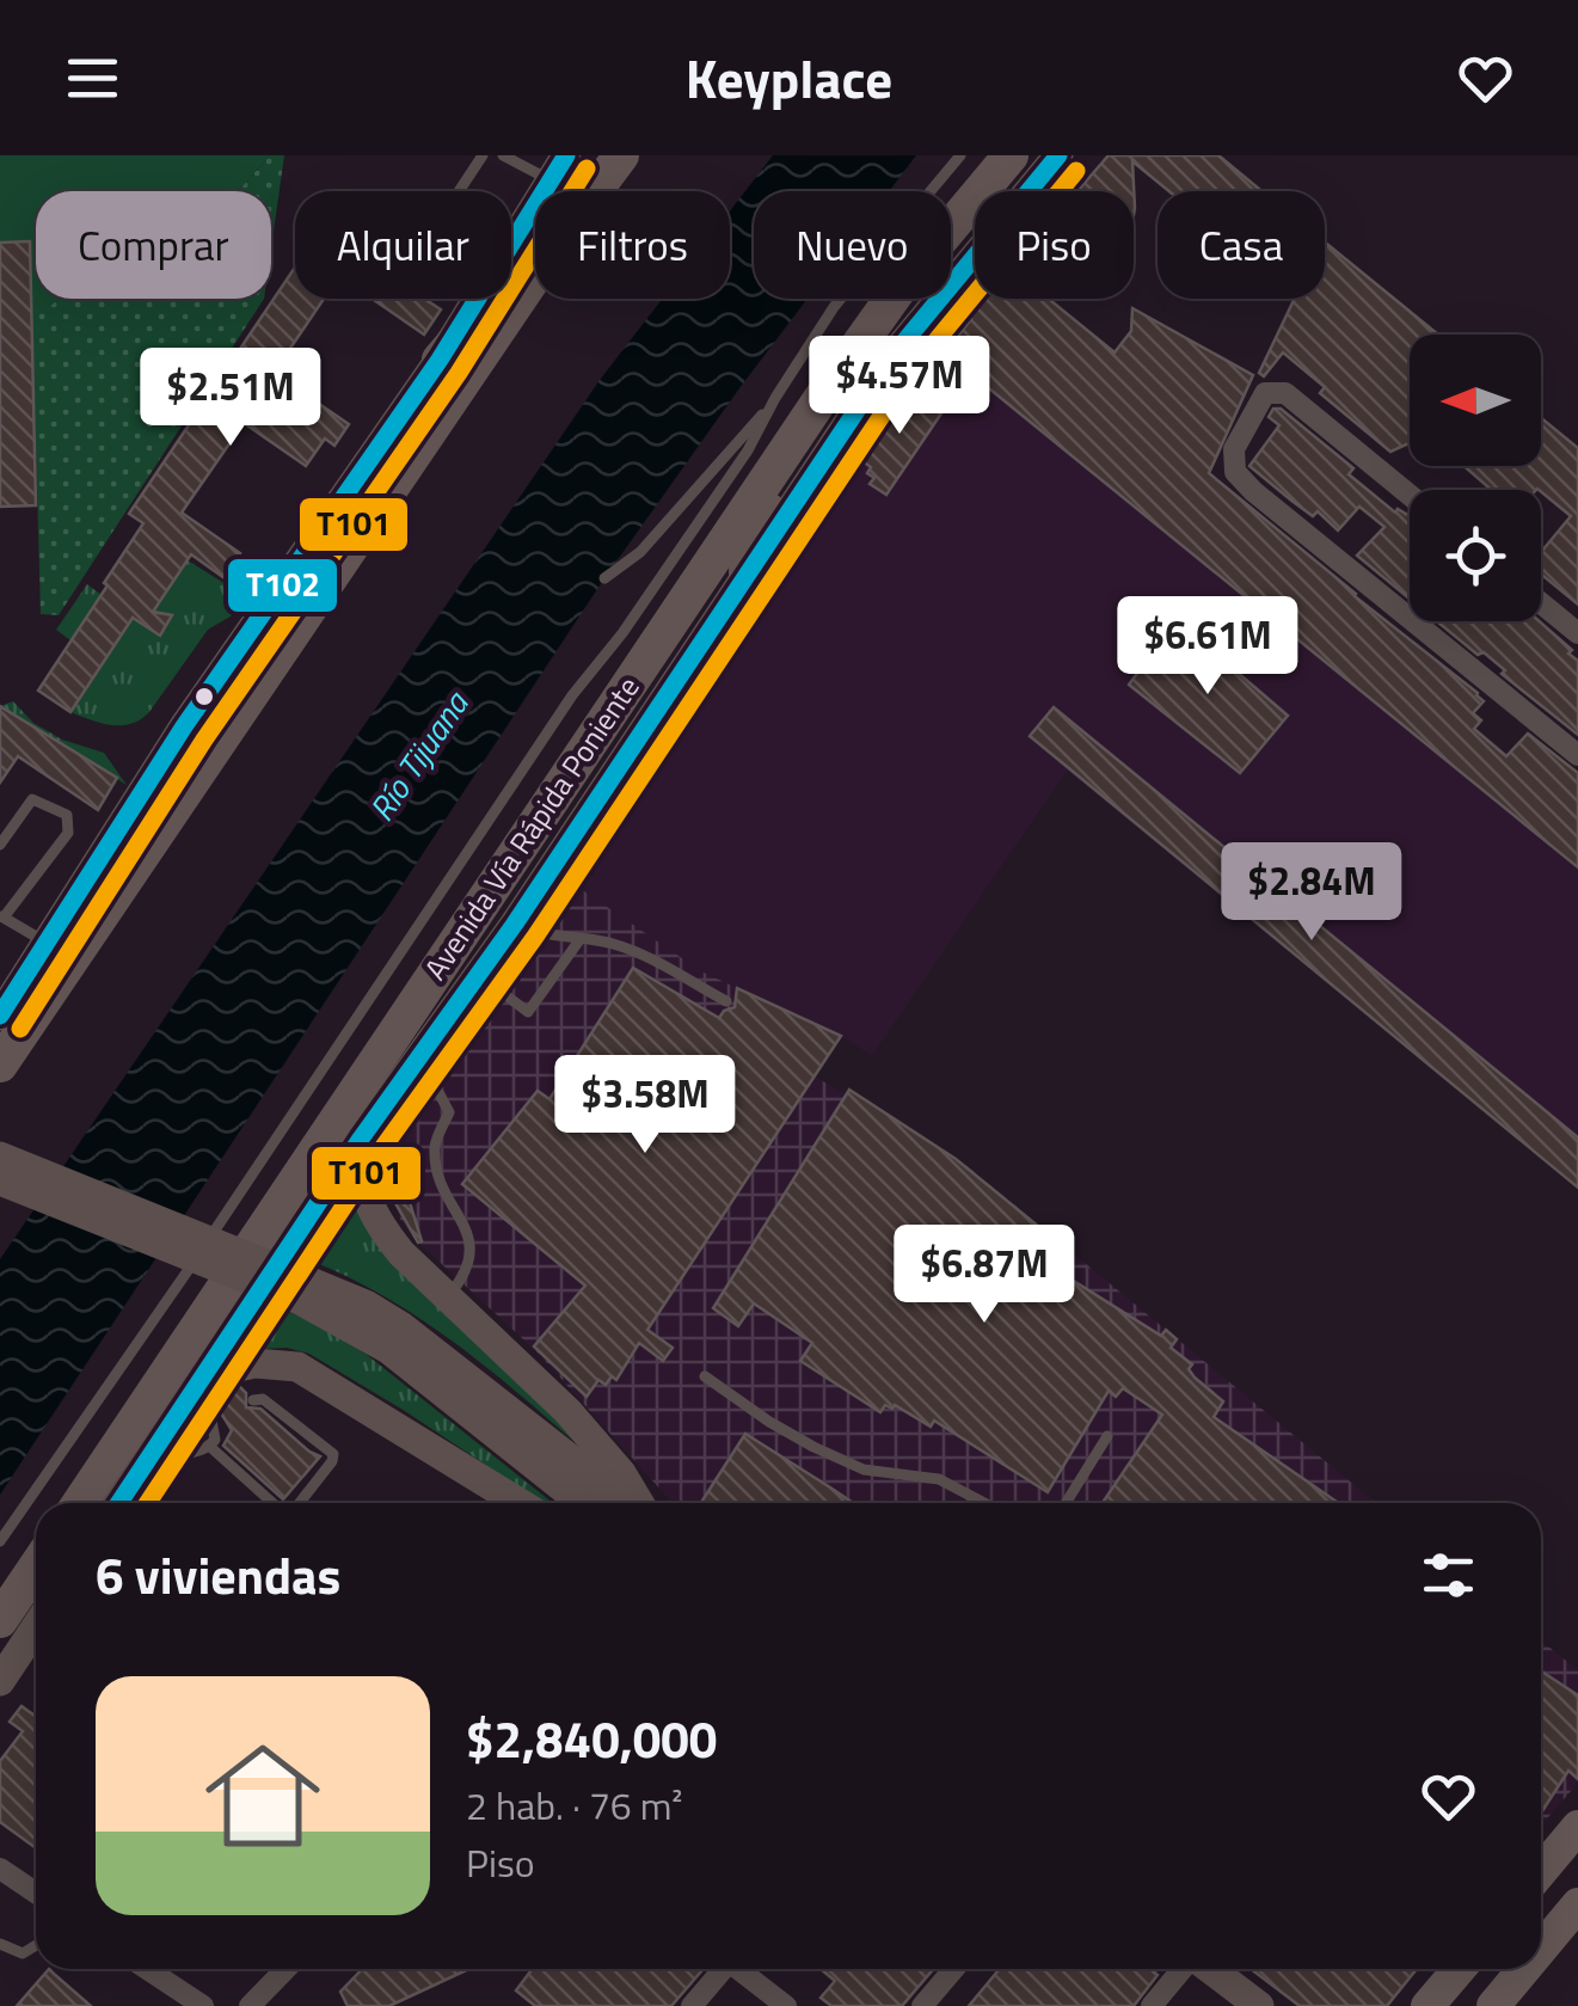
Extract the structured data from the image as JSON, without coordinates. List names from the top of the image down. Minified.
{"streets":{"highway":["Avenida Vía Rápida Poniente"]},"water":["Río Tijuana"],"lines":["transit line T102","transit line T101"],"north":"left","page":{"header":"Keyplace","chip":["Comprar","Alquilar","Filtros","Nuevo","Piso","Casa"],"price":["$4.57M","$2.51M","$6.61M","$2.84M","$3.58M","$6.87M"],"heading":"6 viviendas","list":[{"name":"$2,840,000","note":"2 hab. · 76 m² · Piso"}]}}
